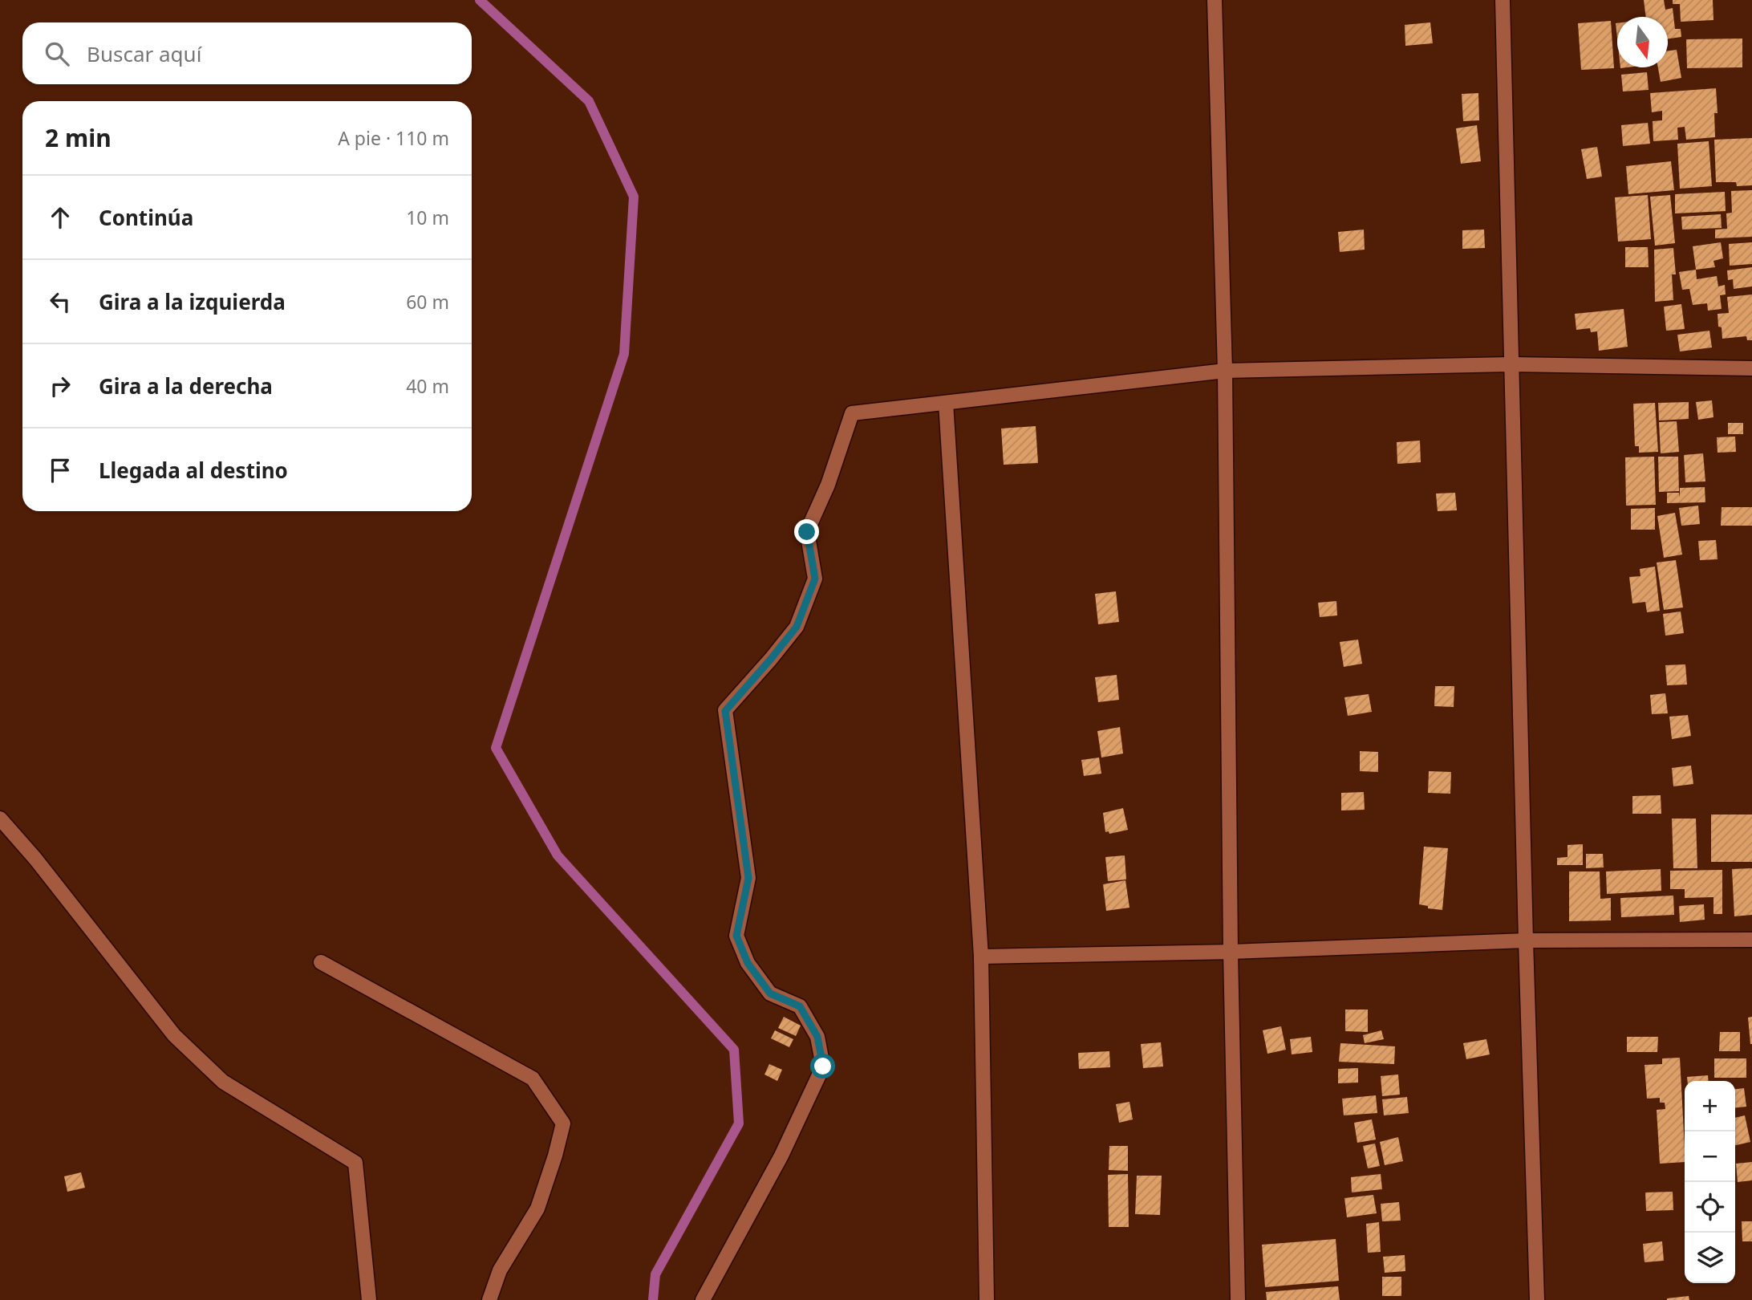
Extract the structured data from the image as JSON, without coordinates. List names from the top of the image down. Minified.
{"north":"bottom","page":{"search":"Buscar aquí","heading":["2 min","A pie · 110 m"],"list":[["Continúa","10 m"],["Gira a la izquierda","60 m"],["Gira a la derecha","40 m"],"Llegada al destino"],"map_buttons":["+","−"]}}
